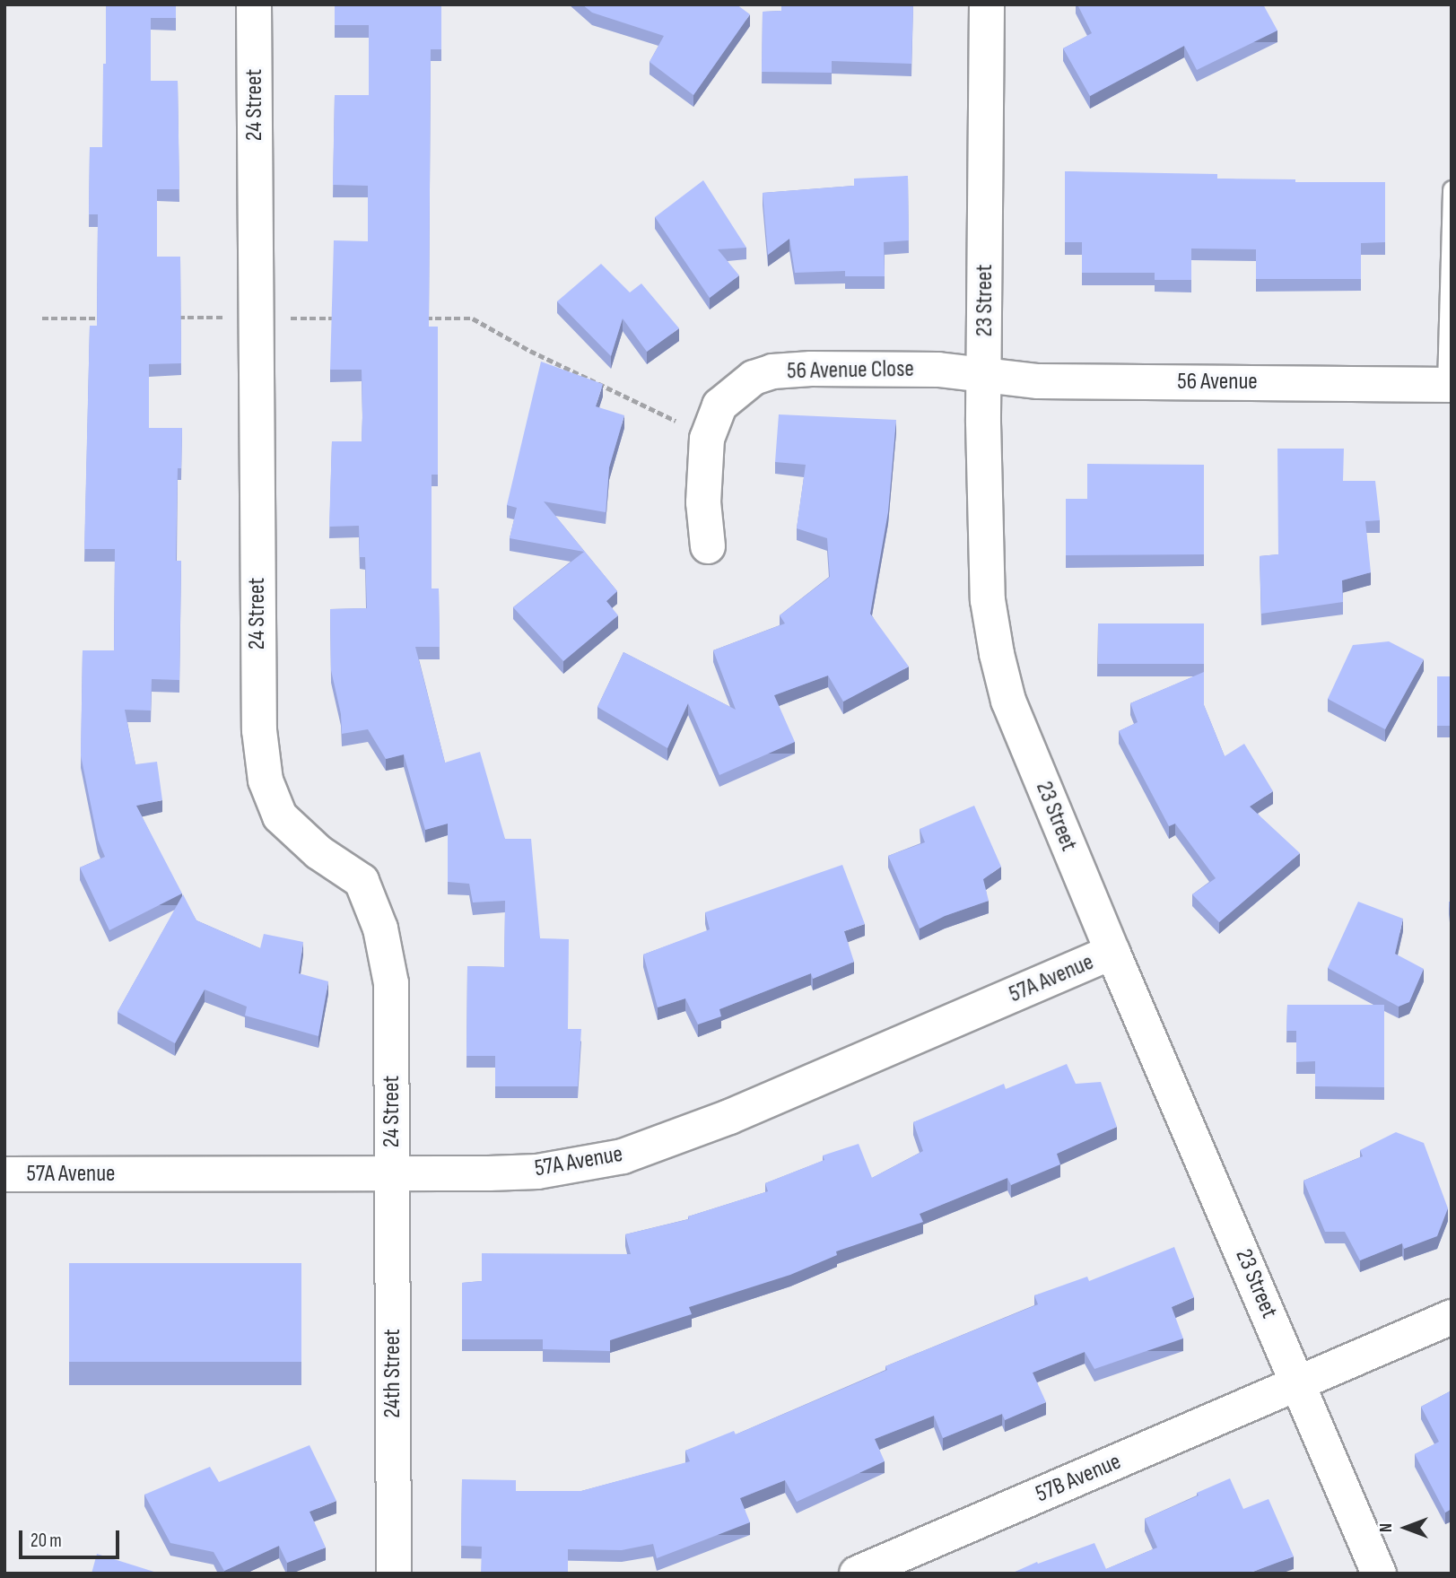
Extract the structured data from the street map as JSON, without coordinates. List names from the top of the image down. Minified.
{"streets":{"street":["24 Street","23 Street","56 Avenue Close","56 Avenue","57A Avenue","24th Street","57B Avenue"]},"crossings":[["24 Street","57A Avenue"],["24 Street","24th Street"],["23 Street","56 Avenue Close"],["23 Street","56 Avenue"],["23 Street","57A Avenue"],["23 Street","57B Avenue"],["56 Avenue Close","56 Avenue"],["57A Avenue","24th Street"]],"scale_bar":"20 m","north":"left"}
